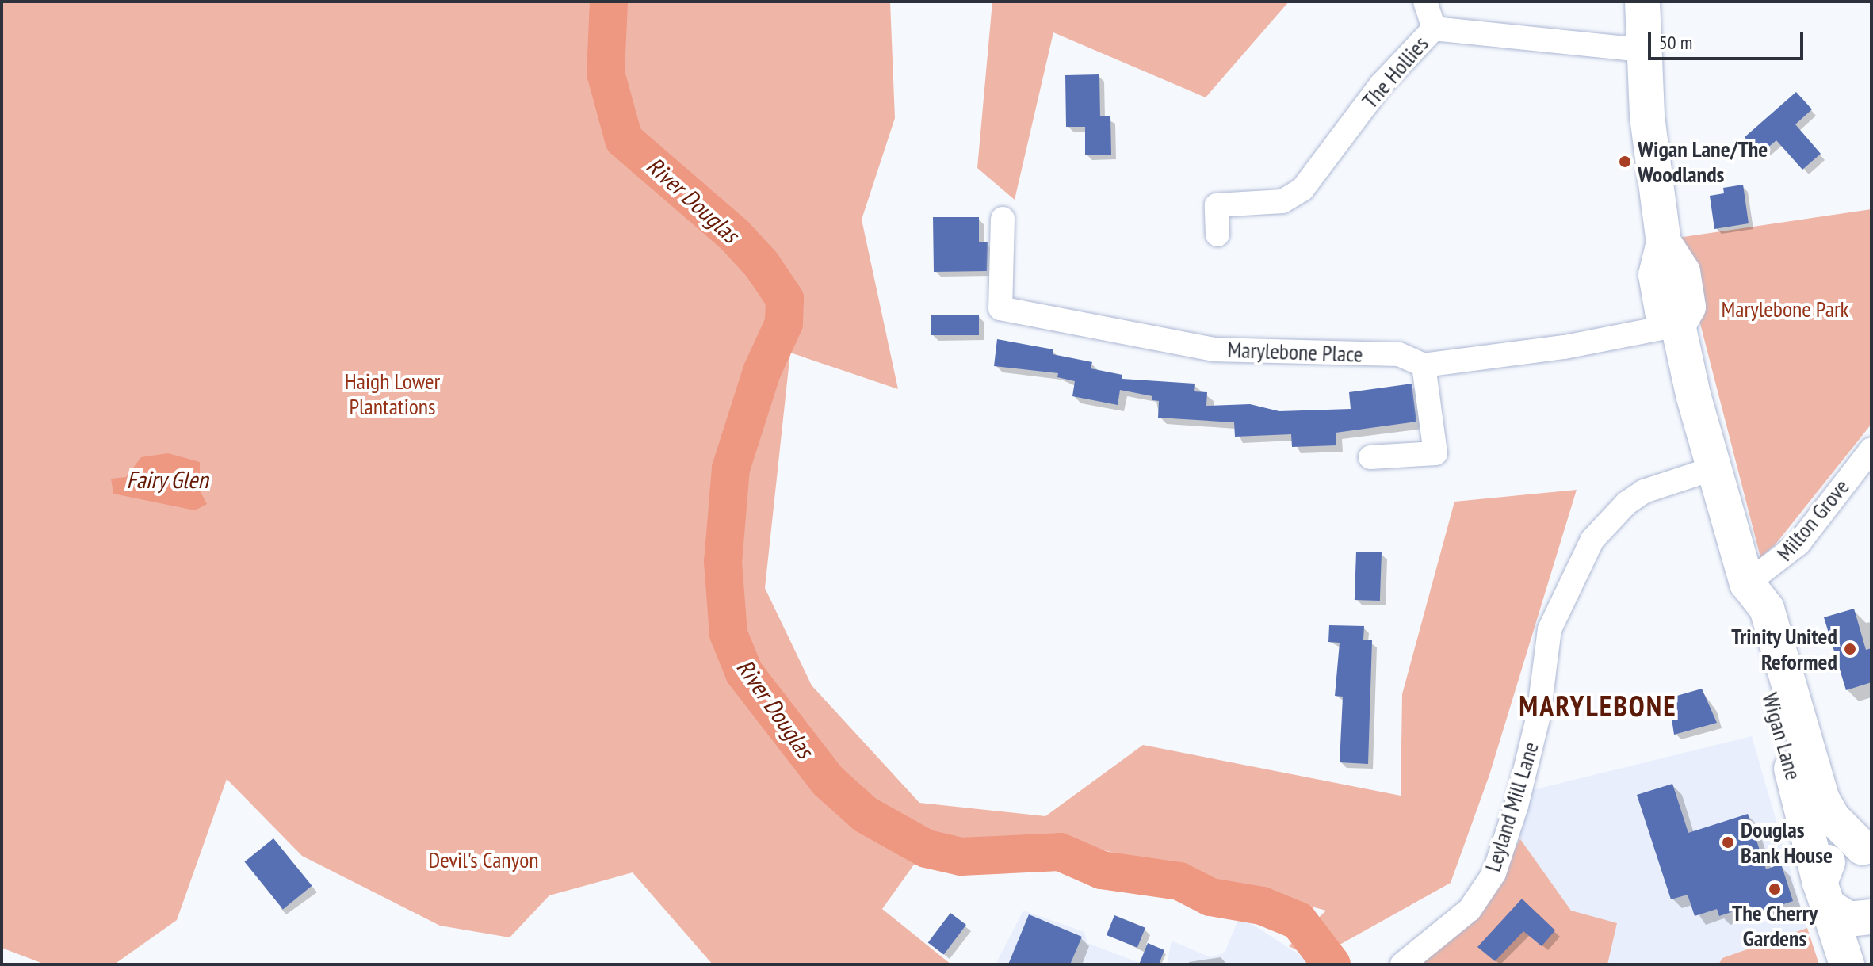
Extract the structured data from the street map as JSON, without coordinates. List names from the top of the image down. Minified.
{"streets":{"highway":["Wigan Lane"],"street":["The Hollies","Marylebone Place","Milton Grove","Leyland Mill Lane"]},"crossings":[["Marylebone Place","Wigan Lane"],["Milton Grove","Wigan Lane"],["Wigan Lane","Leyland Mill Lane"]],"districts":["MARYLEBONE"],"water":["River Douglas","Fairy Glen"],"parks":["Marylebone Park","Haigh Lower Plantations","Devil's Canyon"],"places":["Wigan Lane/The Woodlands","Trinity United Reformed","Douglas Bank House","The Cherry Gardens"],"scale_bar":"50 m"}
